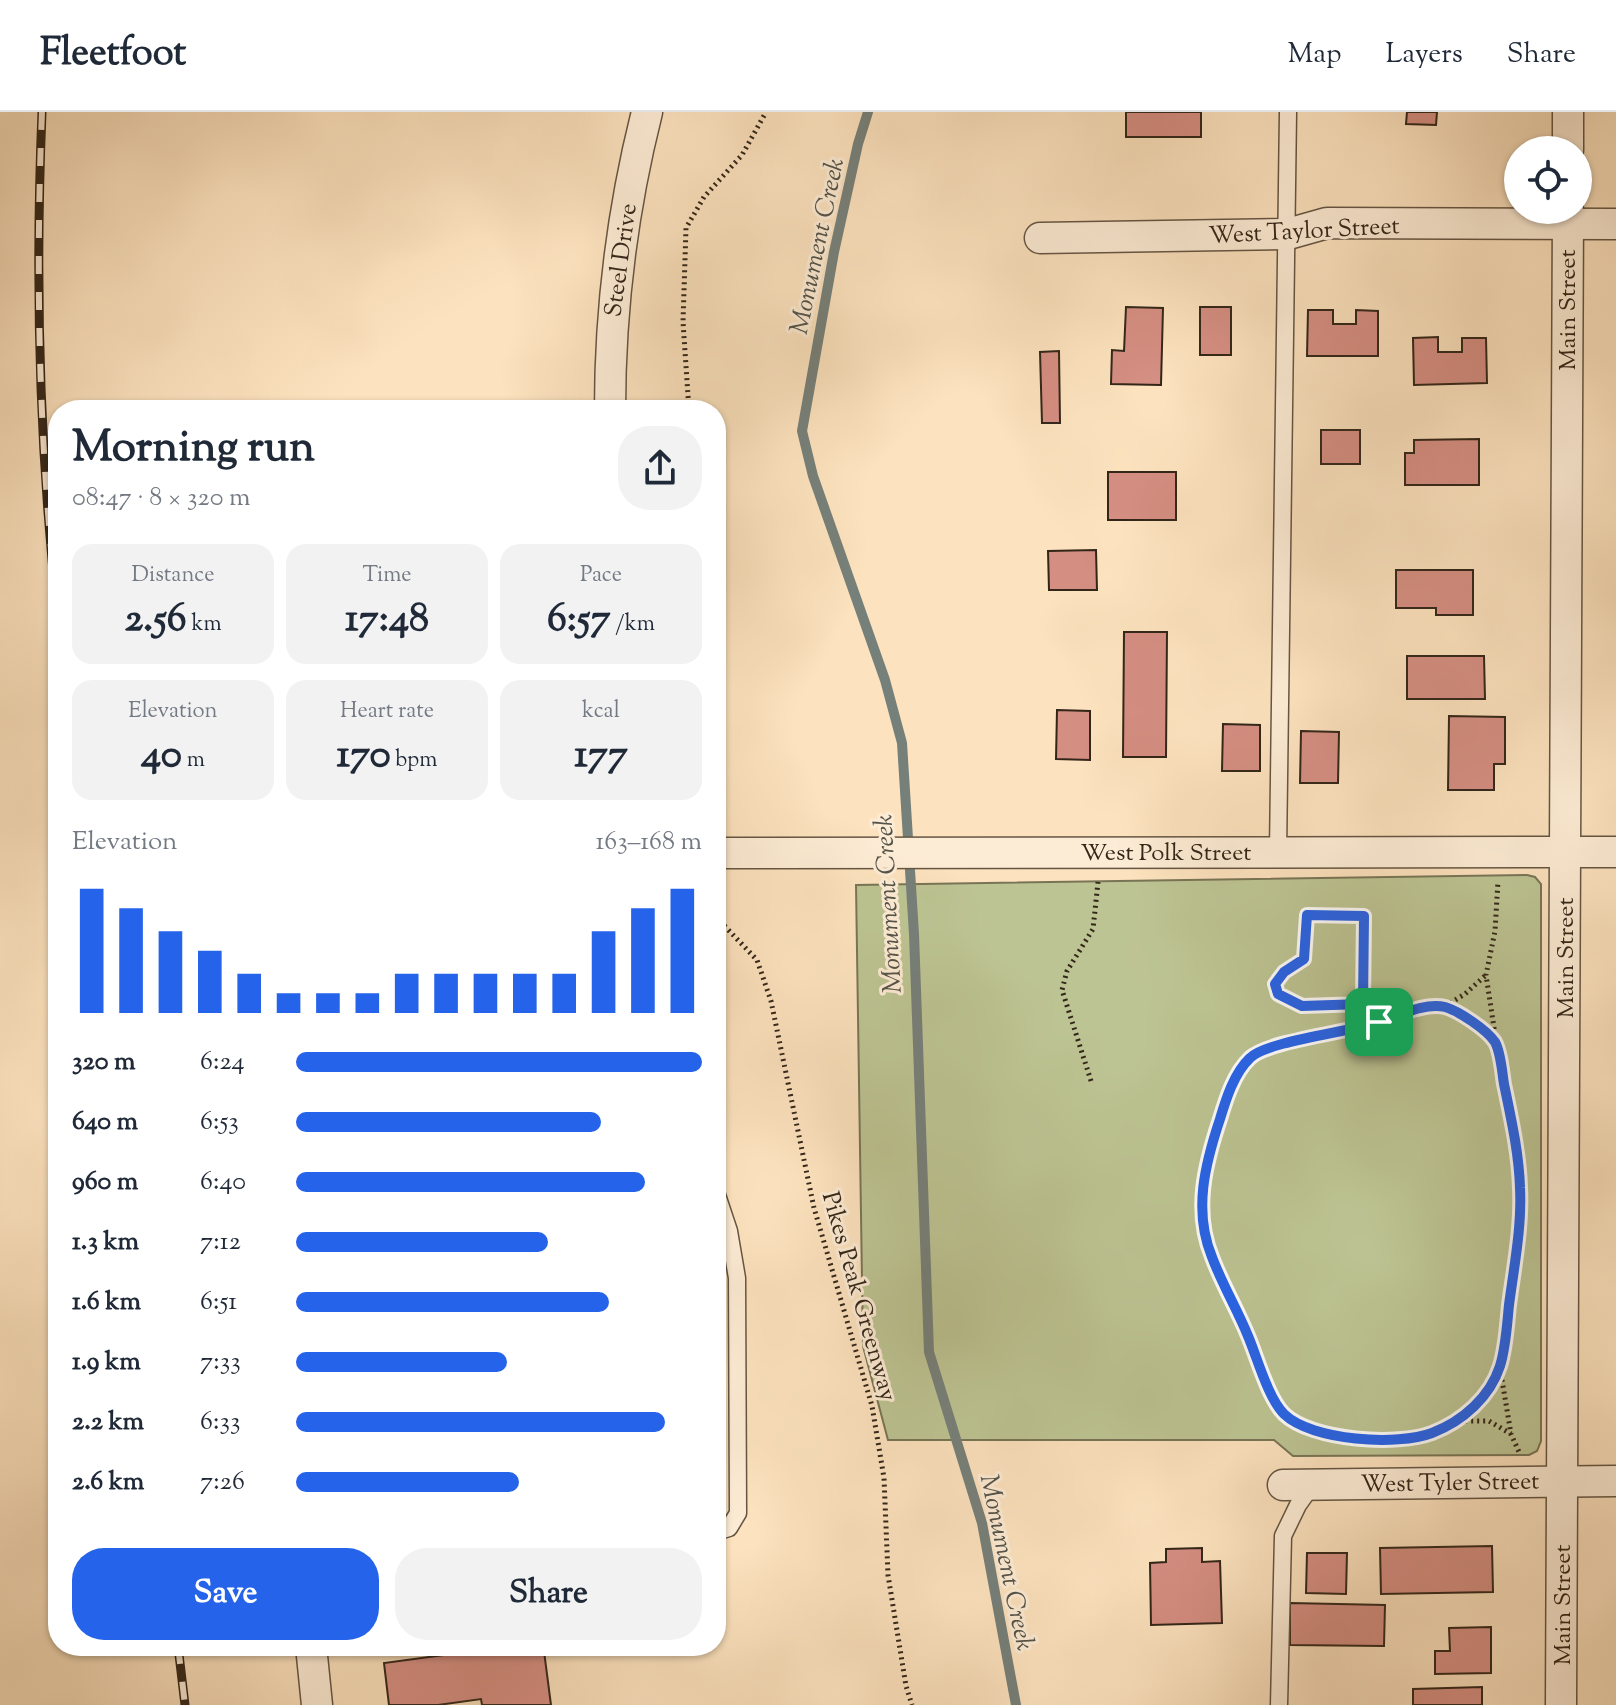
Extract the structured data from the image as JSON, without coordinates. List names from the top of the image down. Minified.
{"streets":{"street":["West Taylor Street","Steel Drive","Main Street","West Polk Street","West Tyler Street"],"path":["Pikes Peak Greenway"]},"crossings":[["Main Street","West Polk Street"],["Main Street","West Tyler Street"]],"water":["Monument Creek"],"page":{"header":"Fleetfoot","nav":["Map","Layers","Share"],"heading":["Morning run","08:47 · 8 × 320 m"],"stats":[["Distance","2.56 km"],["Time","17:48"],["Pace","6:57 /km"],["Elevation","40 m"],["Heart rate","170 bpm"],["kcal","177"]],"chart":["Elevation","163–168 m"],"list":[{"name":"320 m","note":"6:24"},{"name":"640 m","note":"6:53"},{"name":"960 m","note":"6:40"},{"name":"1.3 km","note":"7:12"},{"name":"1.6 km","note":"6:51"},{"name":"1.9 km","note":"7:33"},{"name":"2.2 km","note":"6:33"},{"name":"2.6 km","note":"7:26"}],"buttons":["Save","Share"]}}
